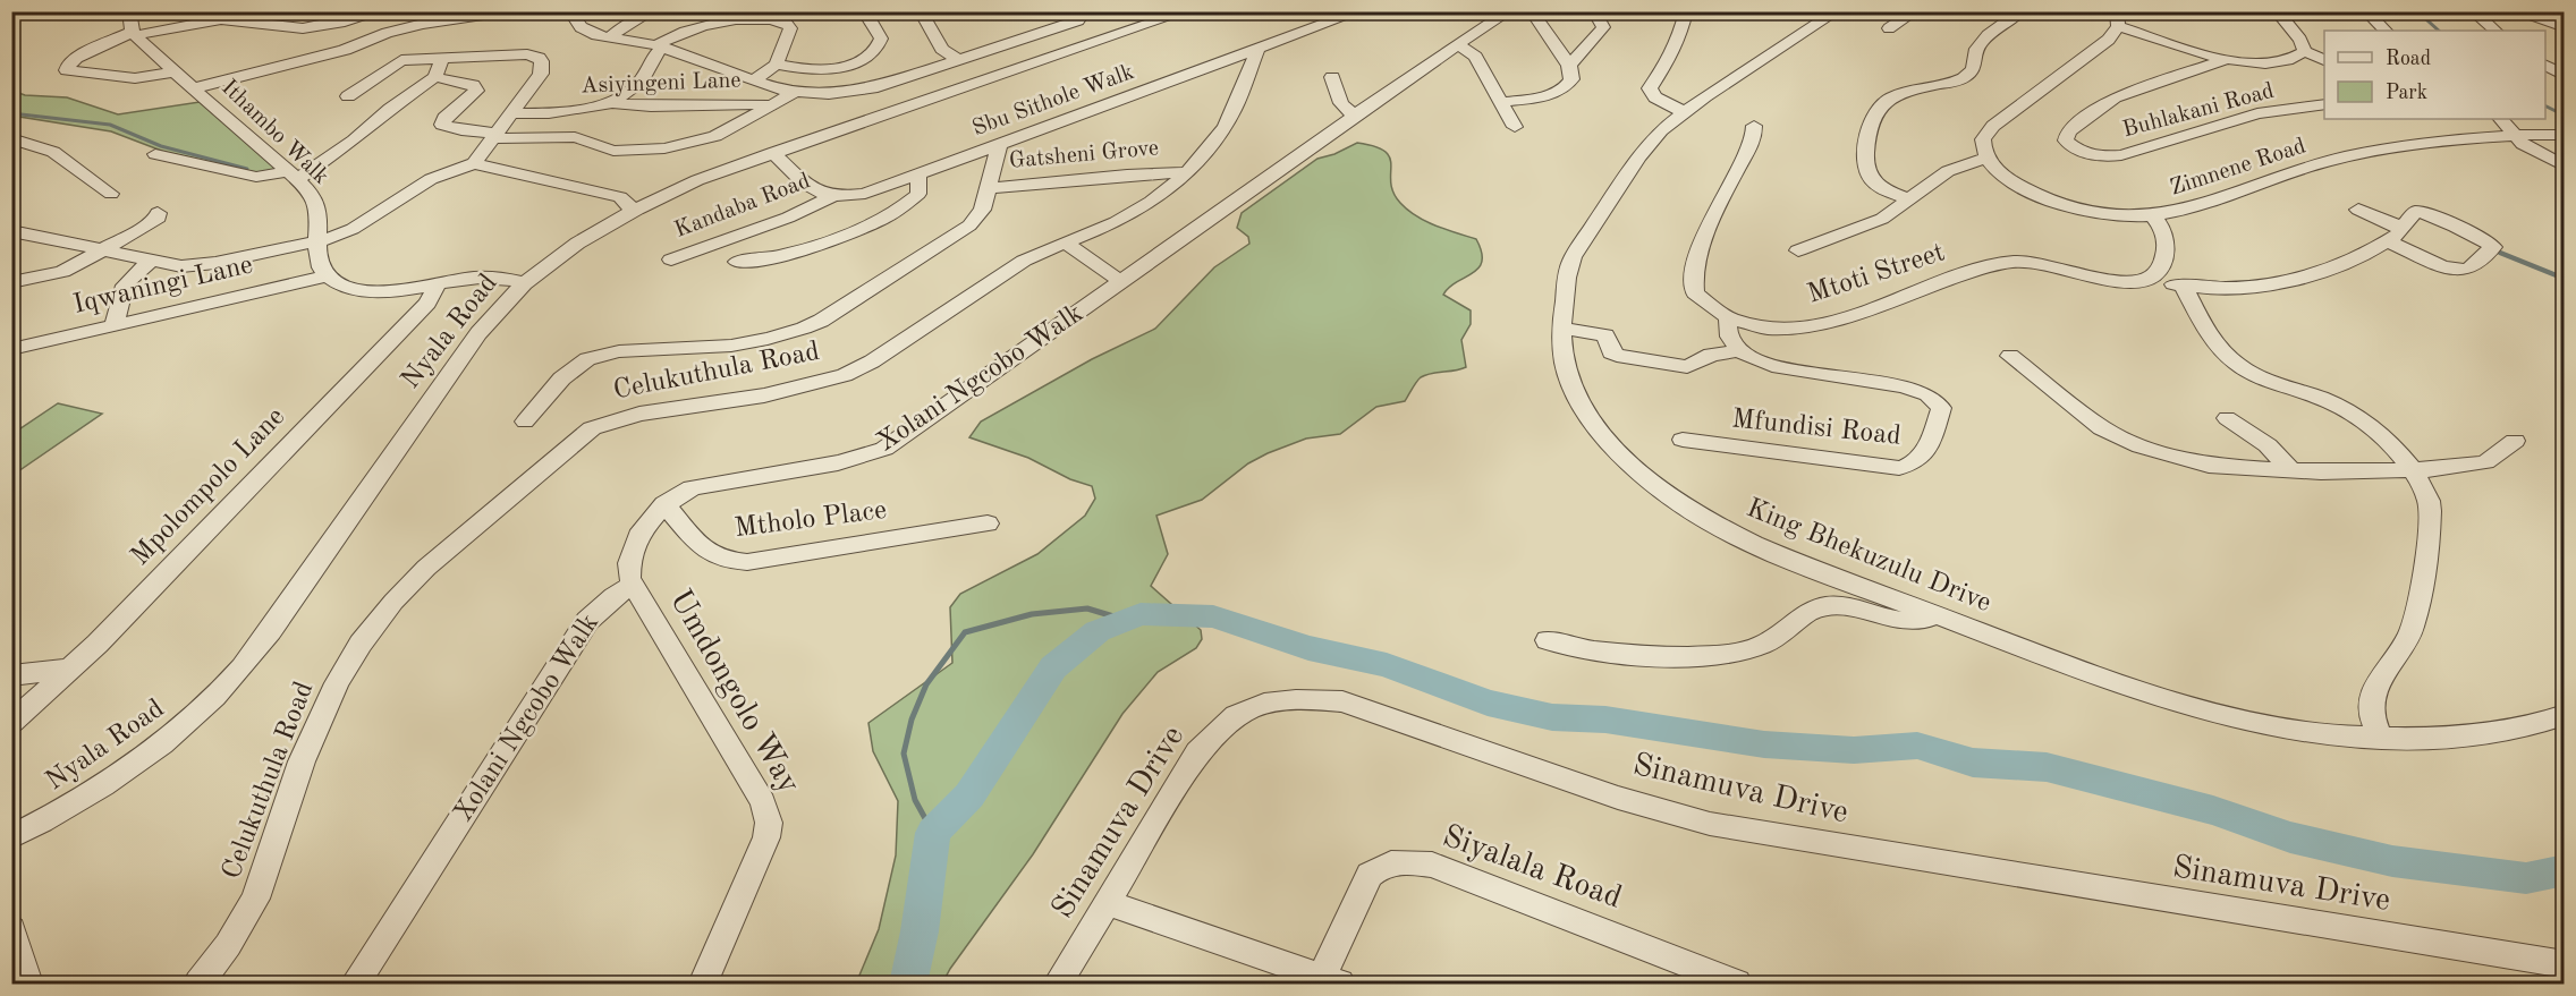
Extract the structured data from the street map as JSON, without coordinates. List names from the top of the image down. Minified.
{"streets":{"street":["Asiyingeni Lane","Sbu Sithole Walk","Buhlakani Road","Ithambo Walk","Gatsheni Grove","Zimnene Road","Kandaba Road","Mtoti Street","Iqwaningi Lane","Nyala Road","Celukuthula Road","Xolani Ngcobo Walk","Mfundisi Road","Mpolompolo Lane","Mtholo Place","King Bhekuzulu Drive","Umdongolo Way","Sinamuva Drive","Siyalala Road"]},"crossings":[["Sbu Sithole Walk","Kandaba Road"],["Sbu Sithole Walk","Celukuthula Road"],["Ithambo Walk","Iqwaningi Lane"],["Gatsheni Grove","Celukuthula Road"],["Xolani Ngcobo Walk","Mtholo Place"],["Xolani Ngcobo Walk","Umdongolo Way"]],"legend":["Road","Park"]}
